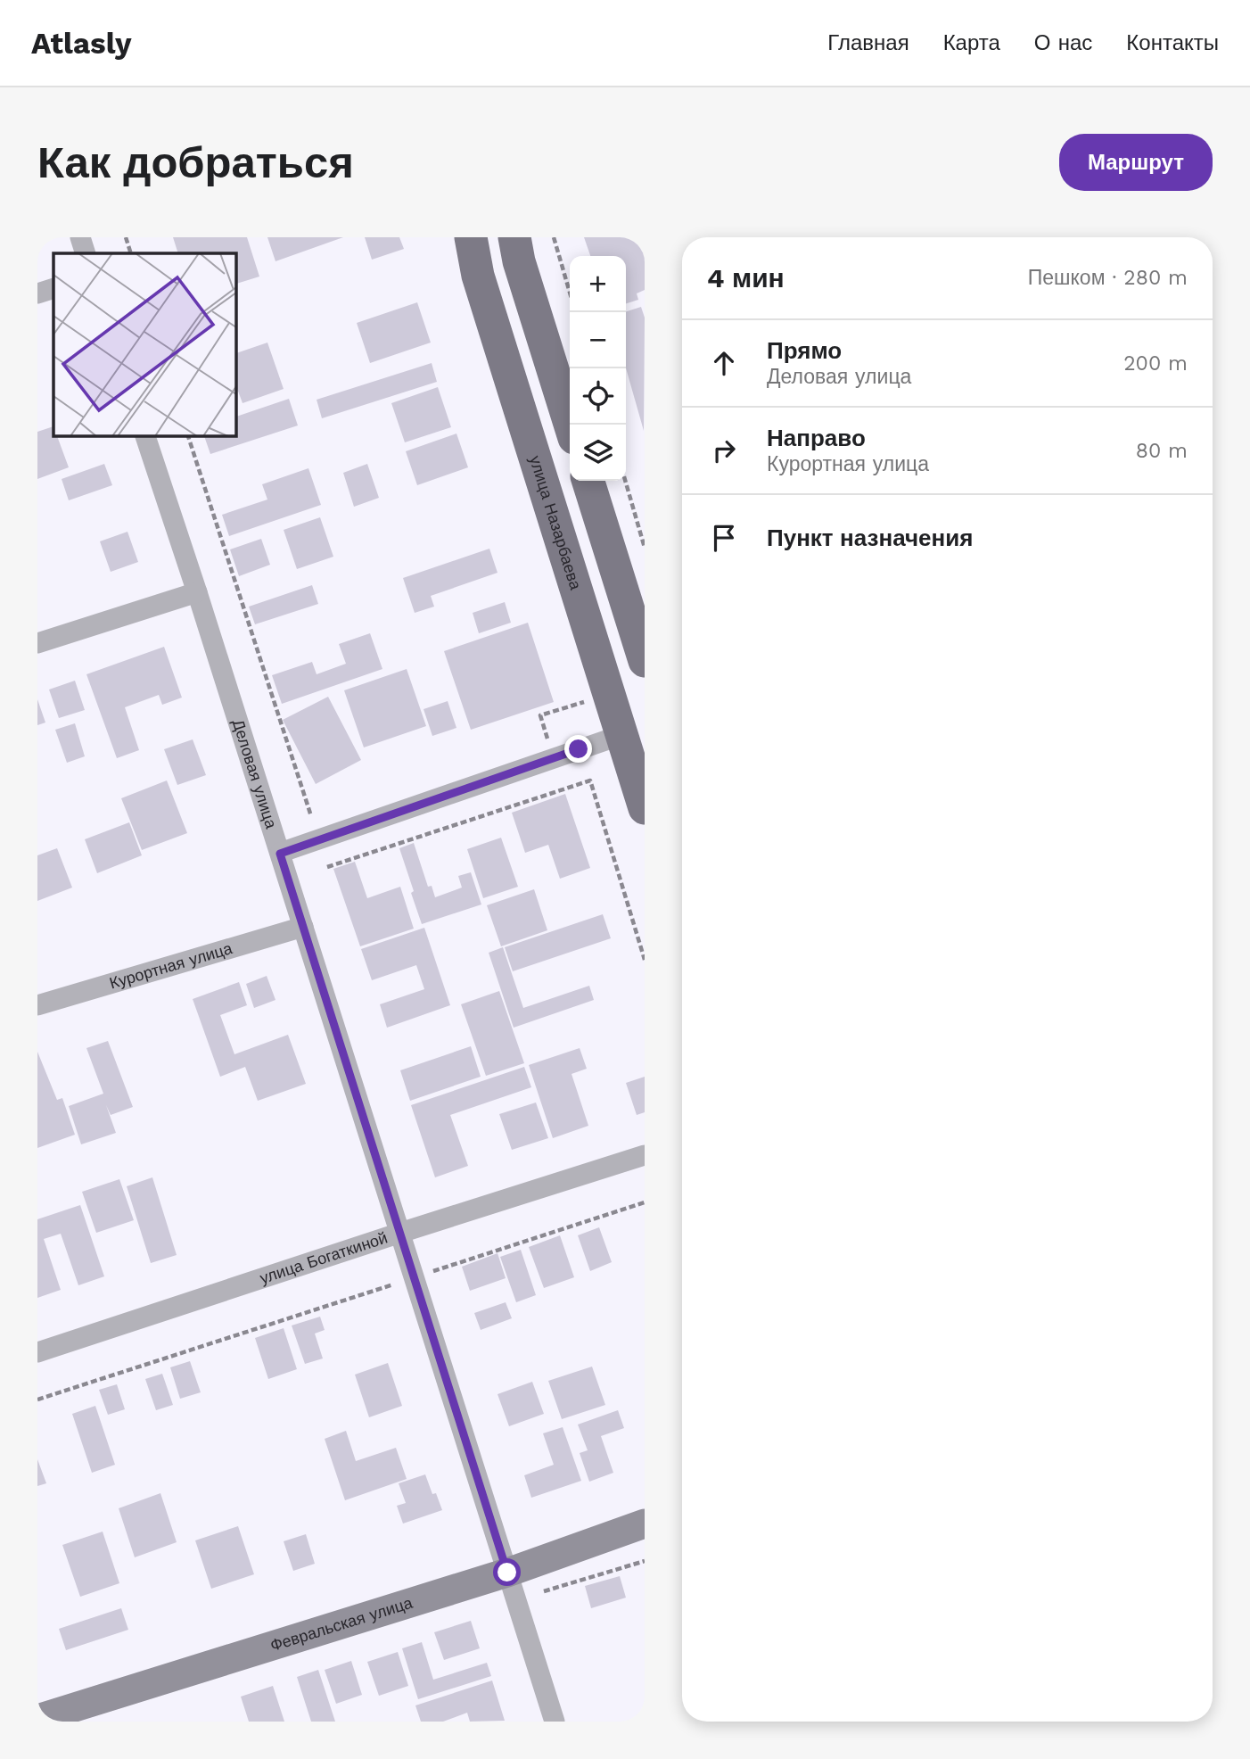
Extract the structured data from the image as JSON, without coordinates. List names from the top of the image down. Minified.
{"streets":{"main road":["улица Назарбаева"],"street":["Деловая улица","Курортная улица","улица Богаткиной","Февральская улица"]},"crossings":[["Деловая улица","Курортная улица"],["Деловая улица","улица Богаткиной"],["Деловая улица","Февральская улица"]],"page":{"header":"Atlasly","nav":["Главная","Карта","О нас","Контакты"],"buttons":"Маршрут","title":"Как добраться","heading":["4 мин","Пешком · 280 m"],"map_buttons":["+","−"],"list":[["Прямо","Деловая улица","200 m"],["Направо","Курортная улица","80 m"],"Пункт назначения"]}}
